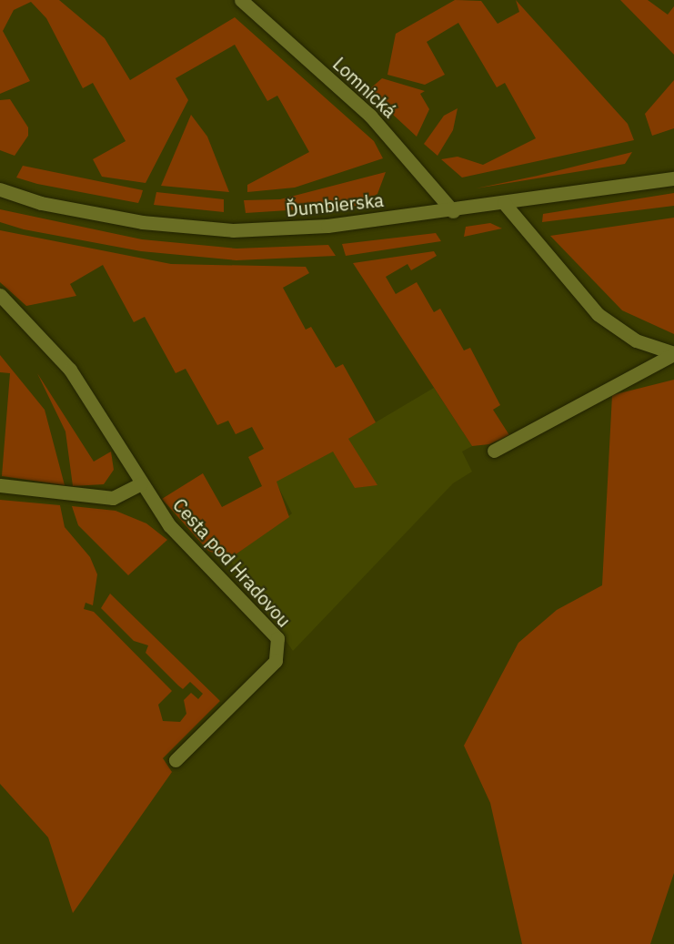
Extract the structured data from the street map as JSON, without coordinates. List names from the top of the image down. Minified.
{"streets":{"street":["Lomnická","Ďumbierska","Cesta pod Hradovou"]},"crossings":[["Lomnická","Ďumbierska"]]}
